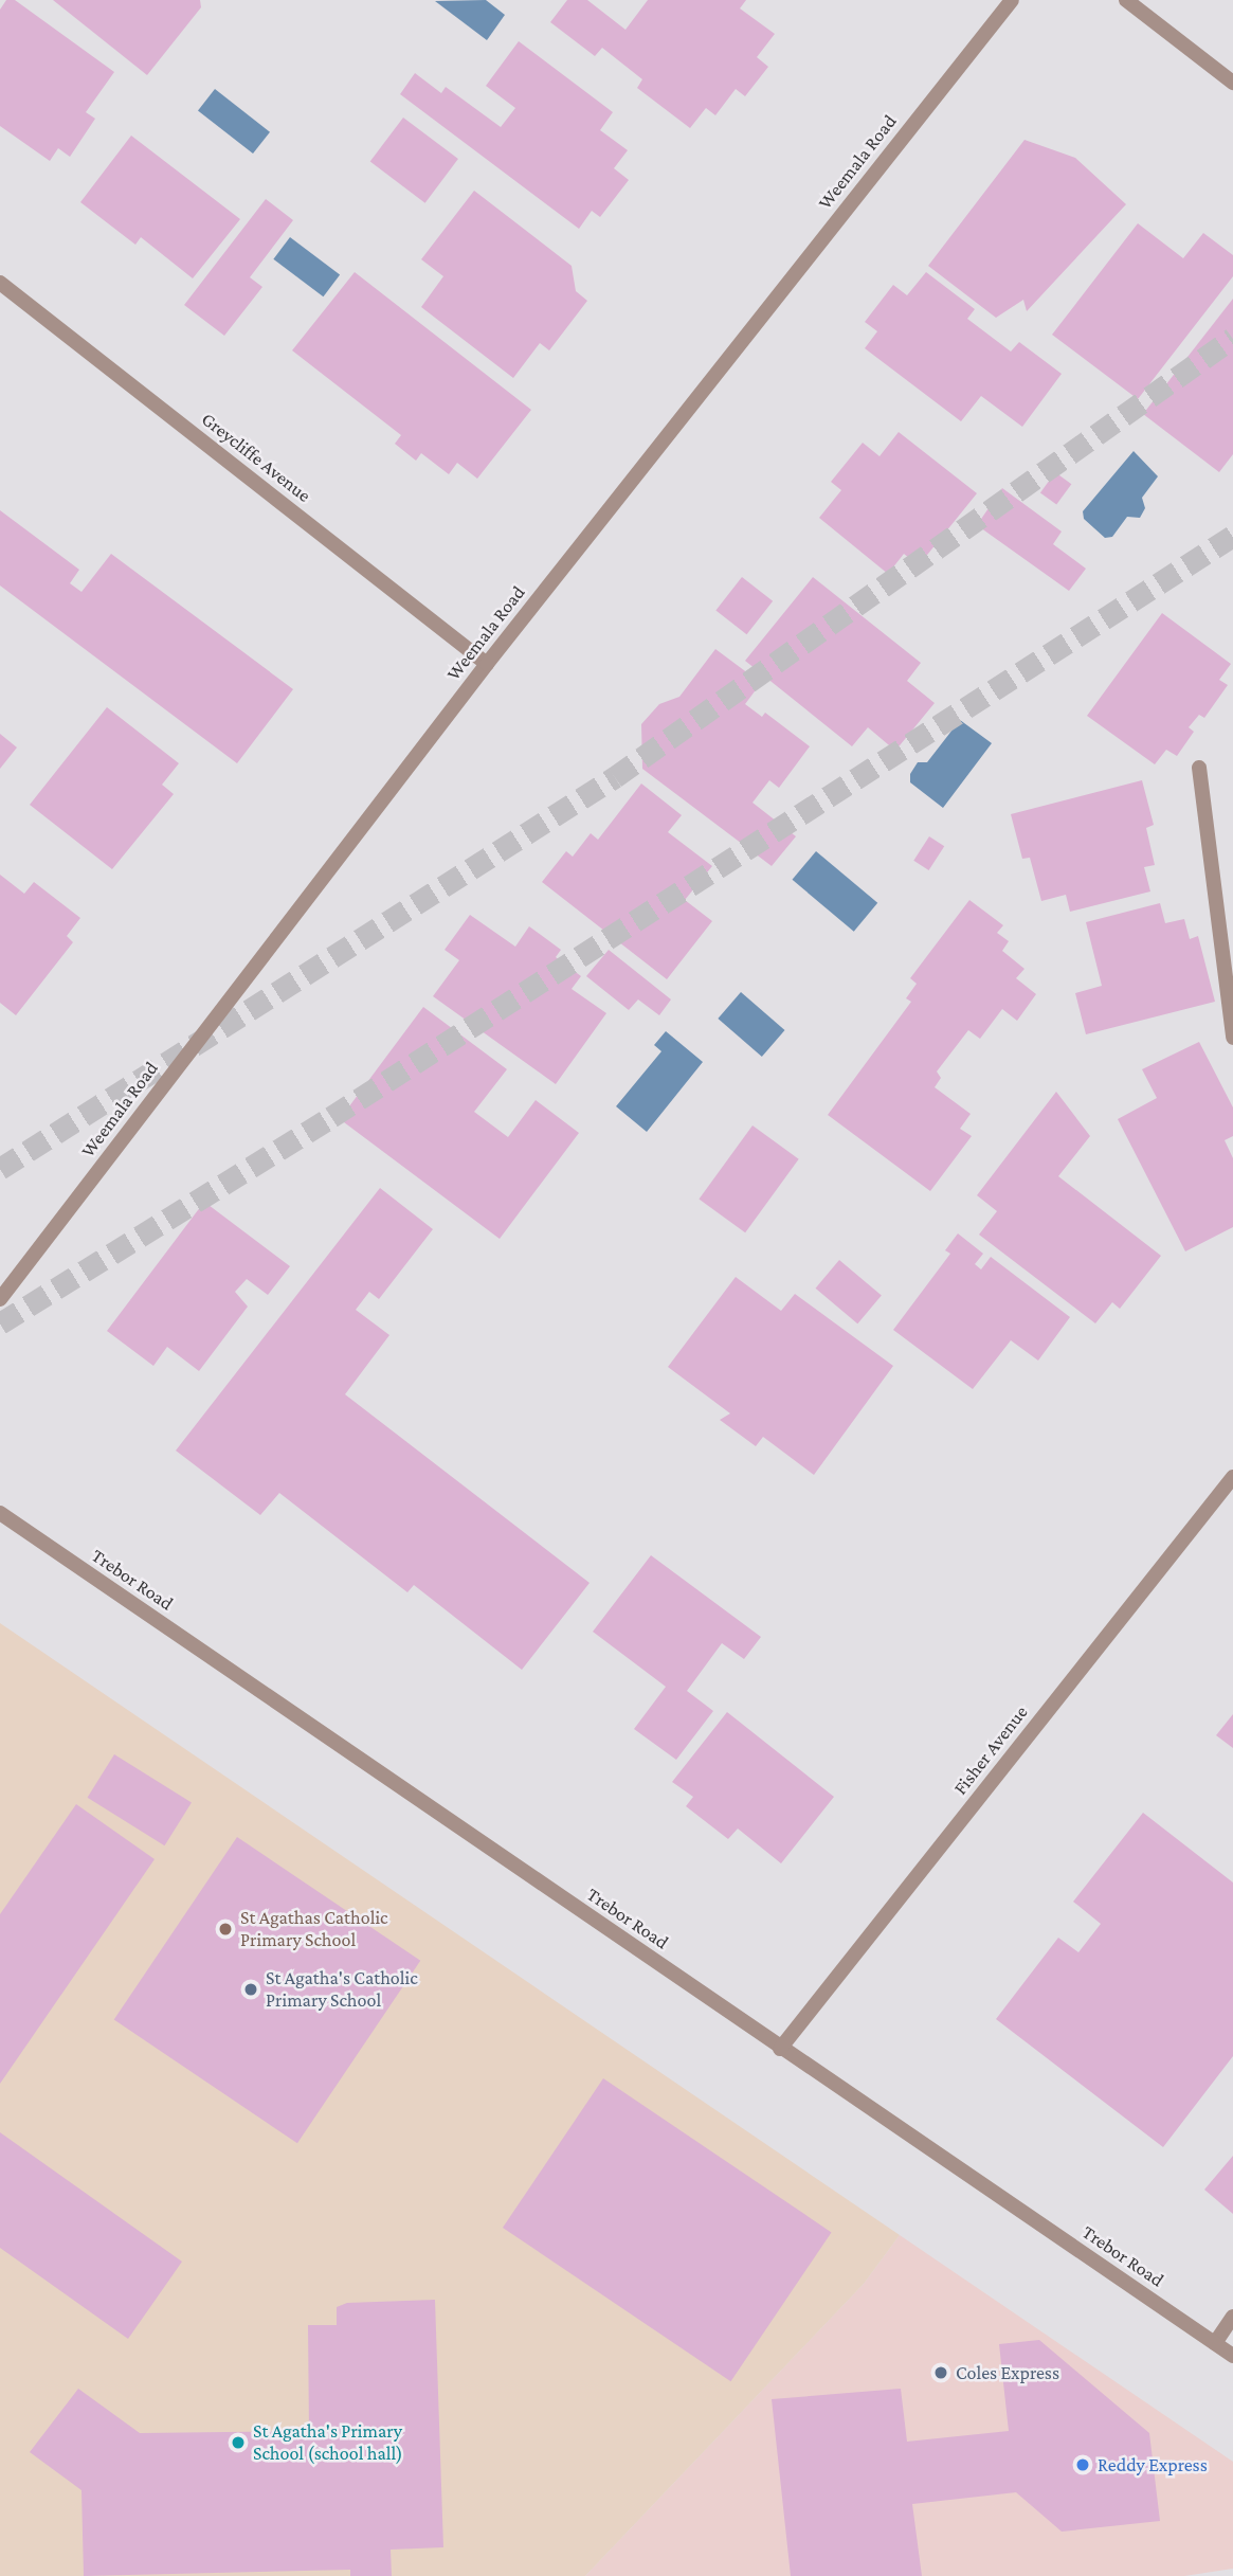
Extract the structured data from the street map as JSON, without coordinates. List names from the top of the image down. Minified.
{"streets":{"street":["Weemala Road","Greycliffe Avenue","Trebor Road","Fisher Avenue"]},"crossings":[["Weemala Road","Greycliffe Avenue"],["Trebor Road","Fisher Avenue"]],"places":["St Agathas Catholic Primary School","St Agatha's Catholic Primary School","Coles Express","St Agatha's Primary School (school hall)","Reddy Express"]}
